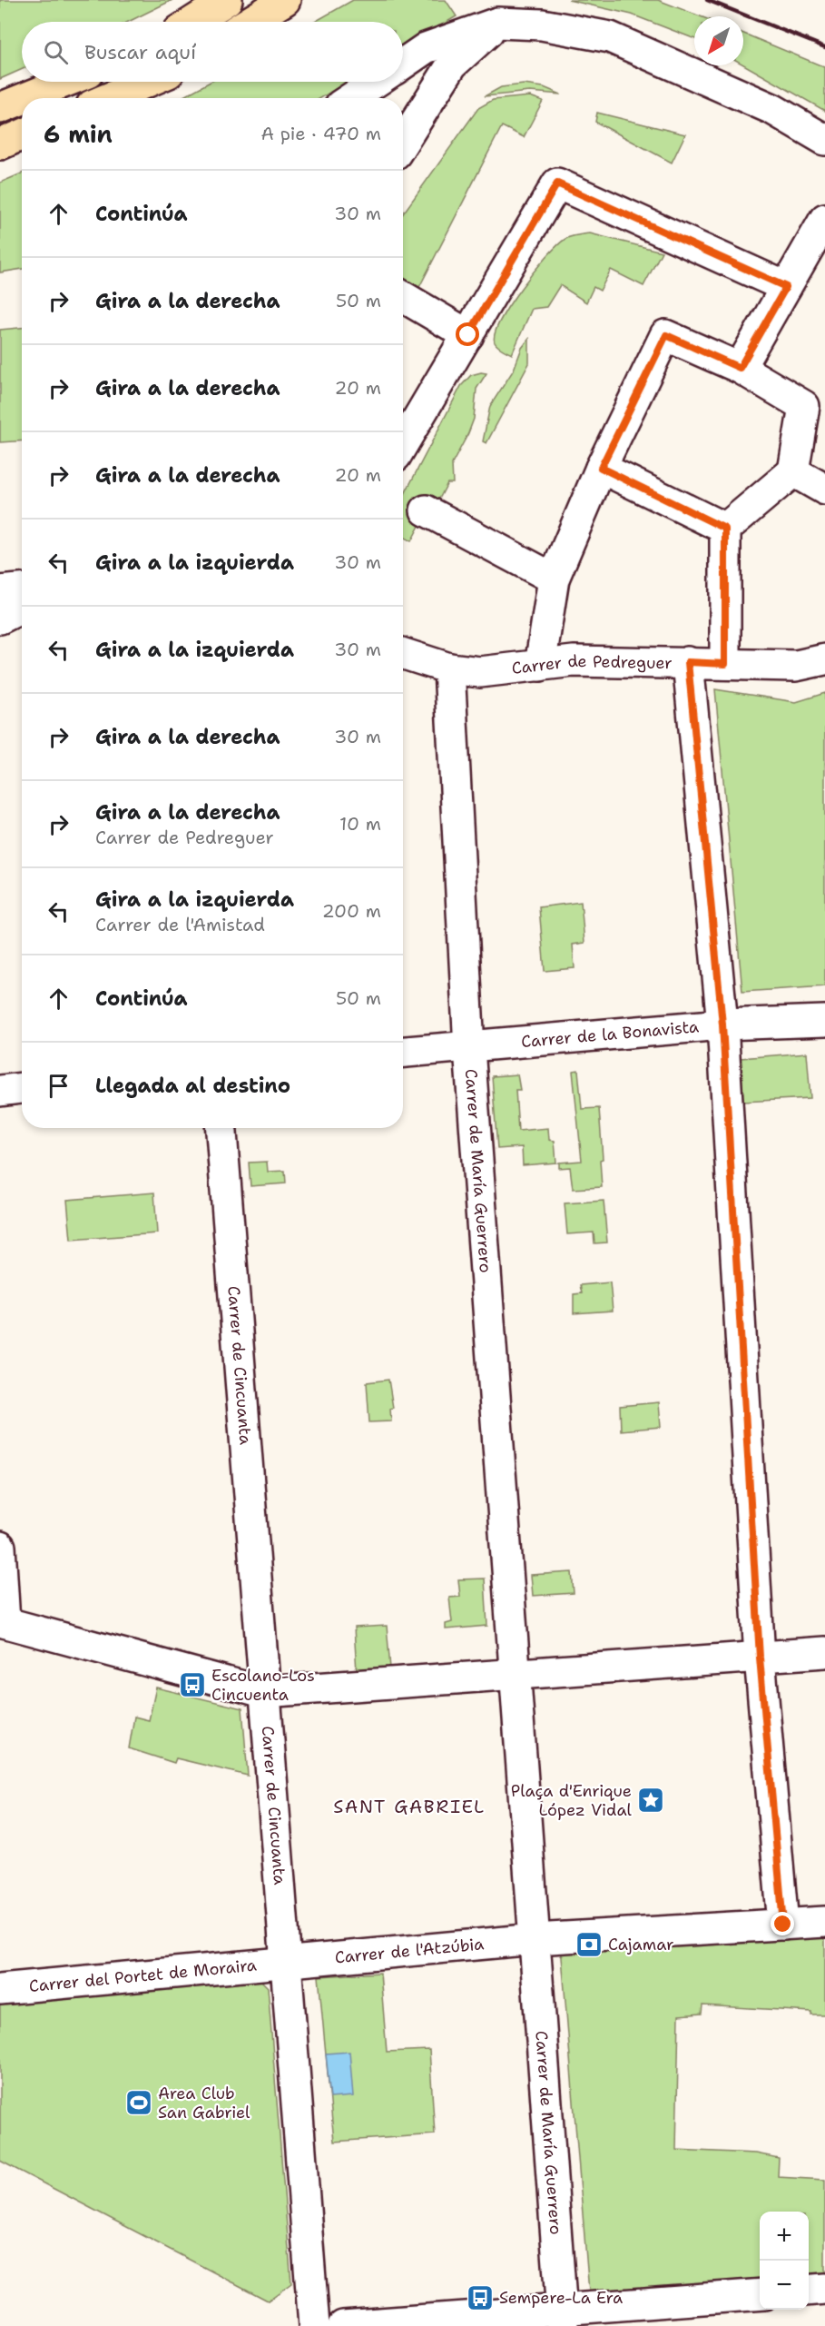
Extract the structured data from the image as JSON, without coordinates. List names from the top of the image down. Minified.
{"streets":{"street":["Carrer de Pedreguer","Carrer de la Bonavista","Carrer de María Guerrero","Carrer de Cincuanta","Carrer de l'Atzúbia","Carrer del Portet de Moraira"]},"crossings":[["Carrer de Pedreguer","Carrer de María Guerrero"],["Carrer de la Bonavista","Carrer de María Guerrero"],["Carrer de María Guerrero","Carrer de l'Atzúbia"],["Carrer de Cincuanta","Carrer de l'Atzúbia"],["Carrer de Cincuanta","Carrer del Portet de Moraira"],["Carrer de l'Atzúbia","Carrer del Portet de Moraira"]],"districts":["SANT GABRIEL"],"places":{"bus stop":["Escolano-Los Cincuenta","Sempere-La Era"],"place":["Plaça d'Enrique López Vidal"],"bank":["Cajamar"],"sports":["Area Club San Gabriel"]},"north":"bottom left","page":{"search":"Buscar aquí","heading":["6 min","A pie · 470 m"],"list":[["Continúa","30 m"],["Gira a la derecha","50 m"],["Gira a la derecha","20 m"],["Gira a la derecha","20 m"],["Gira a la izquierda","30 m"],["Gira a la izquierda","30 m"],["Gira a la derecha","30 m"],["Gira a la derecha","Carrer de Pedreguer","10 m"],["Gira a la izquierda","Carrer de l'Amistad","200 m"],["Continúa","50 m"],"Llegada al destino"],"map_buttons":["+","−"]}}
